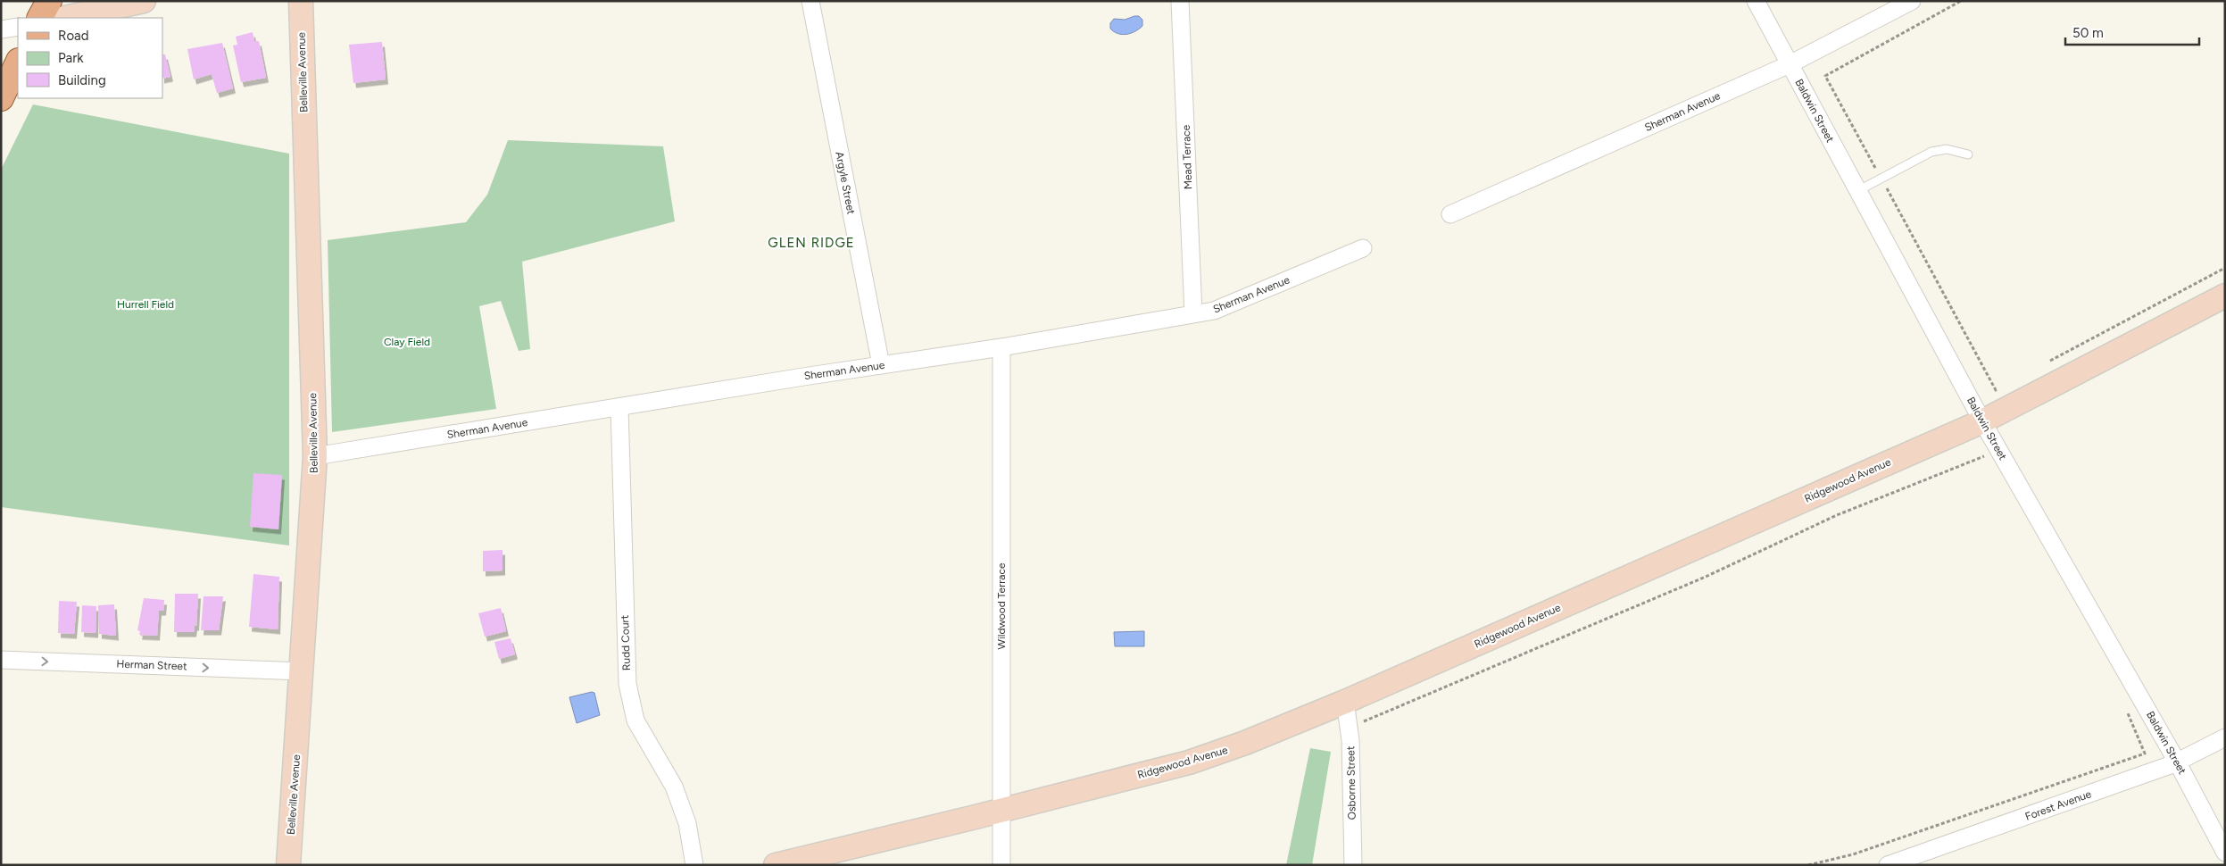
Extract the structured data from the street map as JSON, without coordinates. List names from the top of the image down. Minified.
{"streets":{"street":["Belleville Avenue","Baldwin Street","Sherman Avenue","Mead Terrace","Argyle Street","Ridgewood Avenue","Wildwood Terrace","Rudd Court","Herman Street","Osborne Street","Forest Avenue"]},"crossings":[["Belleville Avenue","Sherman Avenue"],["Belleville Avenue","Herman Street"],["Baldwin Street","Sherman Avenue"],["Baldwin Street","Ridgewood Avenue"],["Baldwin Street","Forest Avenue"],["Sherman Avenue","Mead Terrace"],["Sherman Avenue","Argyle Street"],["Sherman Avenue","Wildwood Terrace"],["Sherman Avenue","Rudd Court"],["Ridgewood Avenue","Wildwood Terrace"],["Ridgewood Avenue","Osborne Street"]],"one_way":["Herman Street"],"districts":["GLEN RIDGE"],"parks":["Hurrell Field","Clay Field"],"legend":["Road","Park","Building"],"scale_bar":"50 m"}
